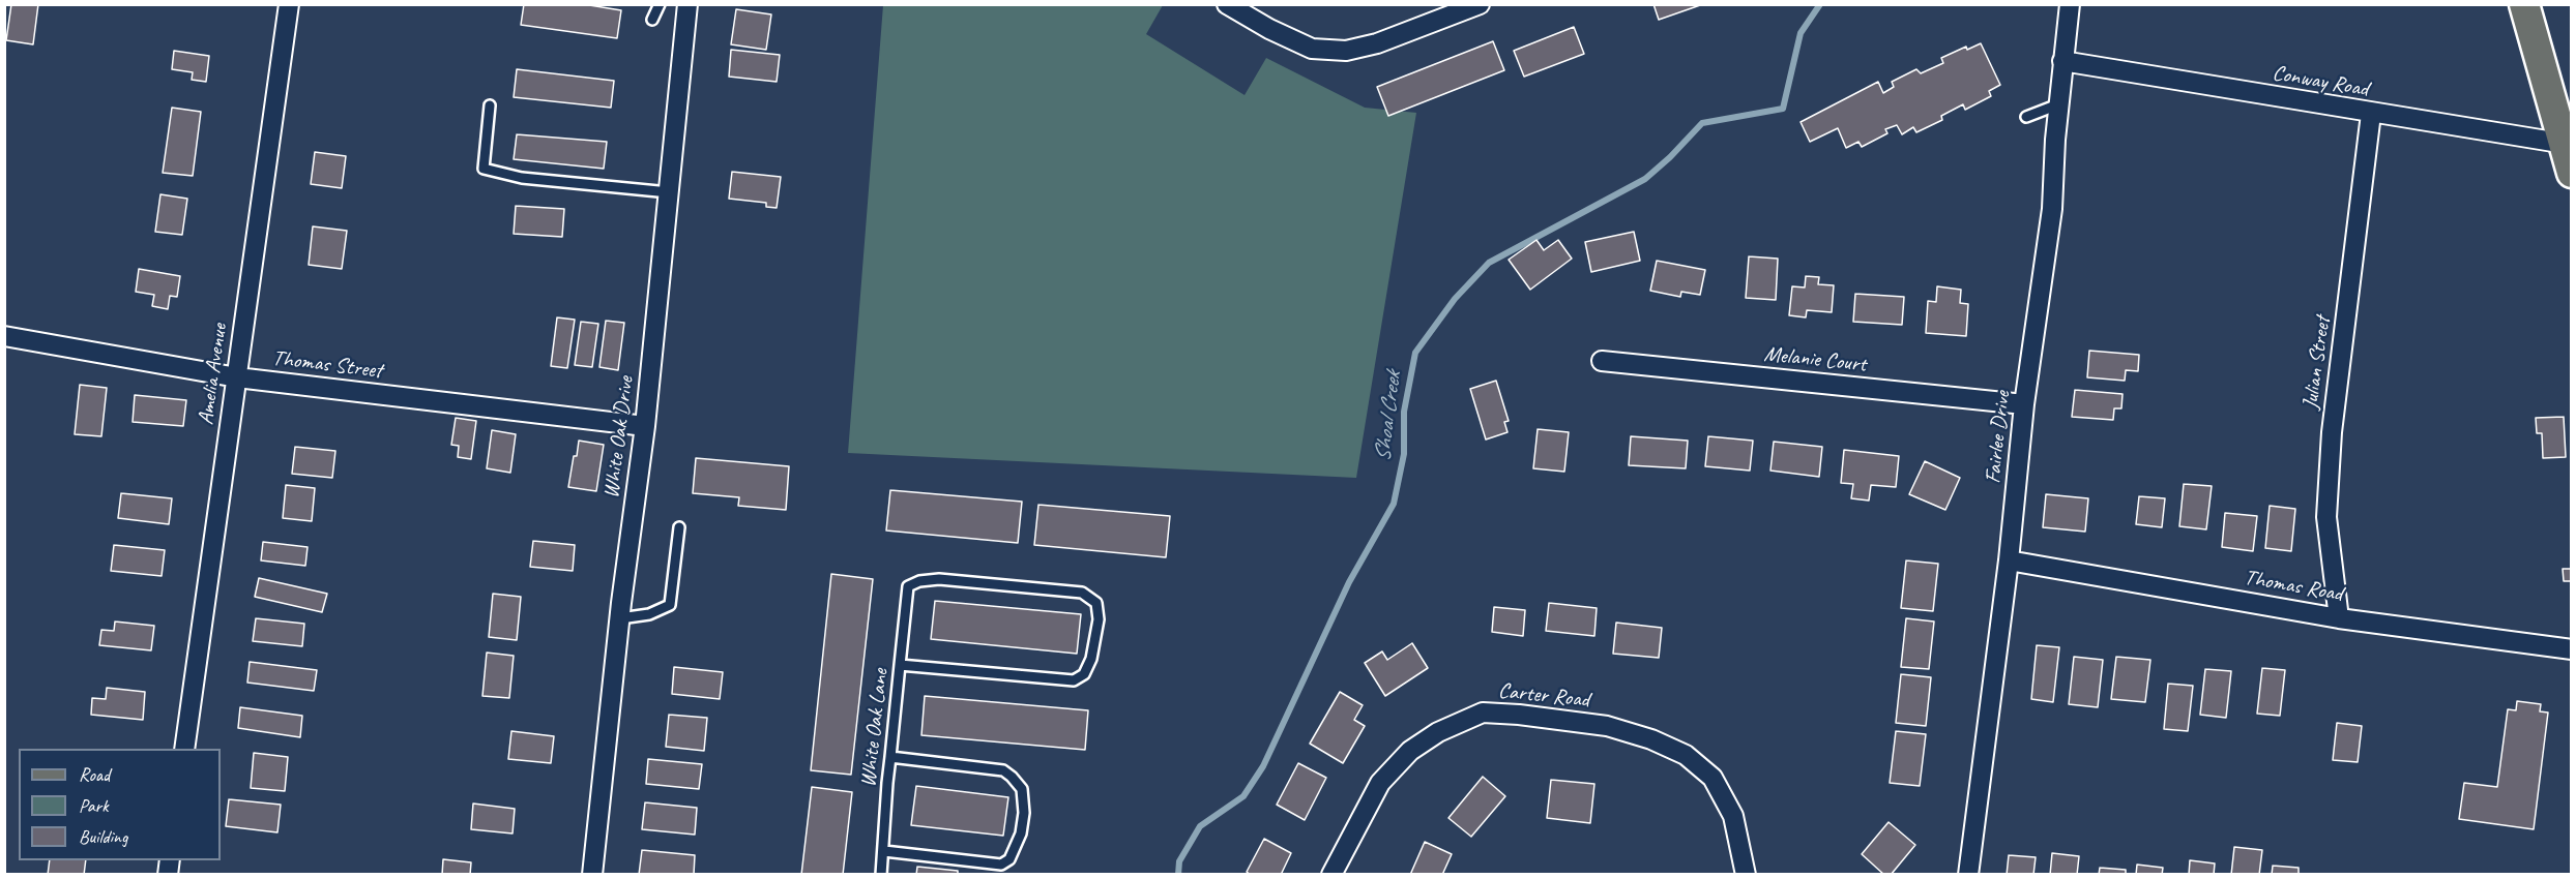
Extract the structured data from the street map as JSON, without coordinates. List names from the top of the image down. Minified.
{"streets":{"street":["Conway Road","Melanie Court","Julian Street","Thomas Street","Amelia Avenue","White Oak Drive","Fairlee Drive","Thomas Road","Carter Road"],"lane":["White Oak Lane"]},"crossings":[["Conway Road","Julian Street"],["Conway Road","Fairlee Drive"],["Melanie Court","Fairlee Drive"],["Julian Street","Thomas Road"],["Thomas Street","Amelia Avenue"],["Thomas Street","White Oak Drive"],["Fairlee Drive","Thomas Road"]],"water":["Shoal Creek"],"legend":["Road","Park","Building"]}
